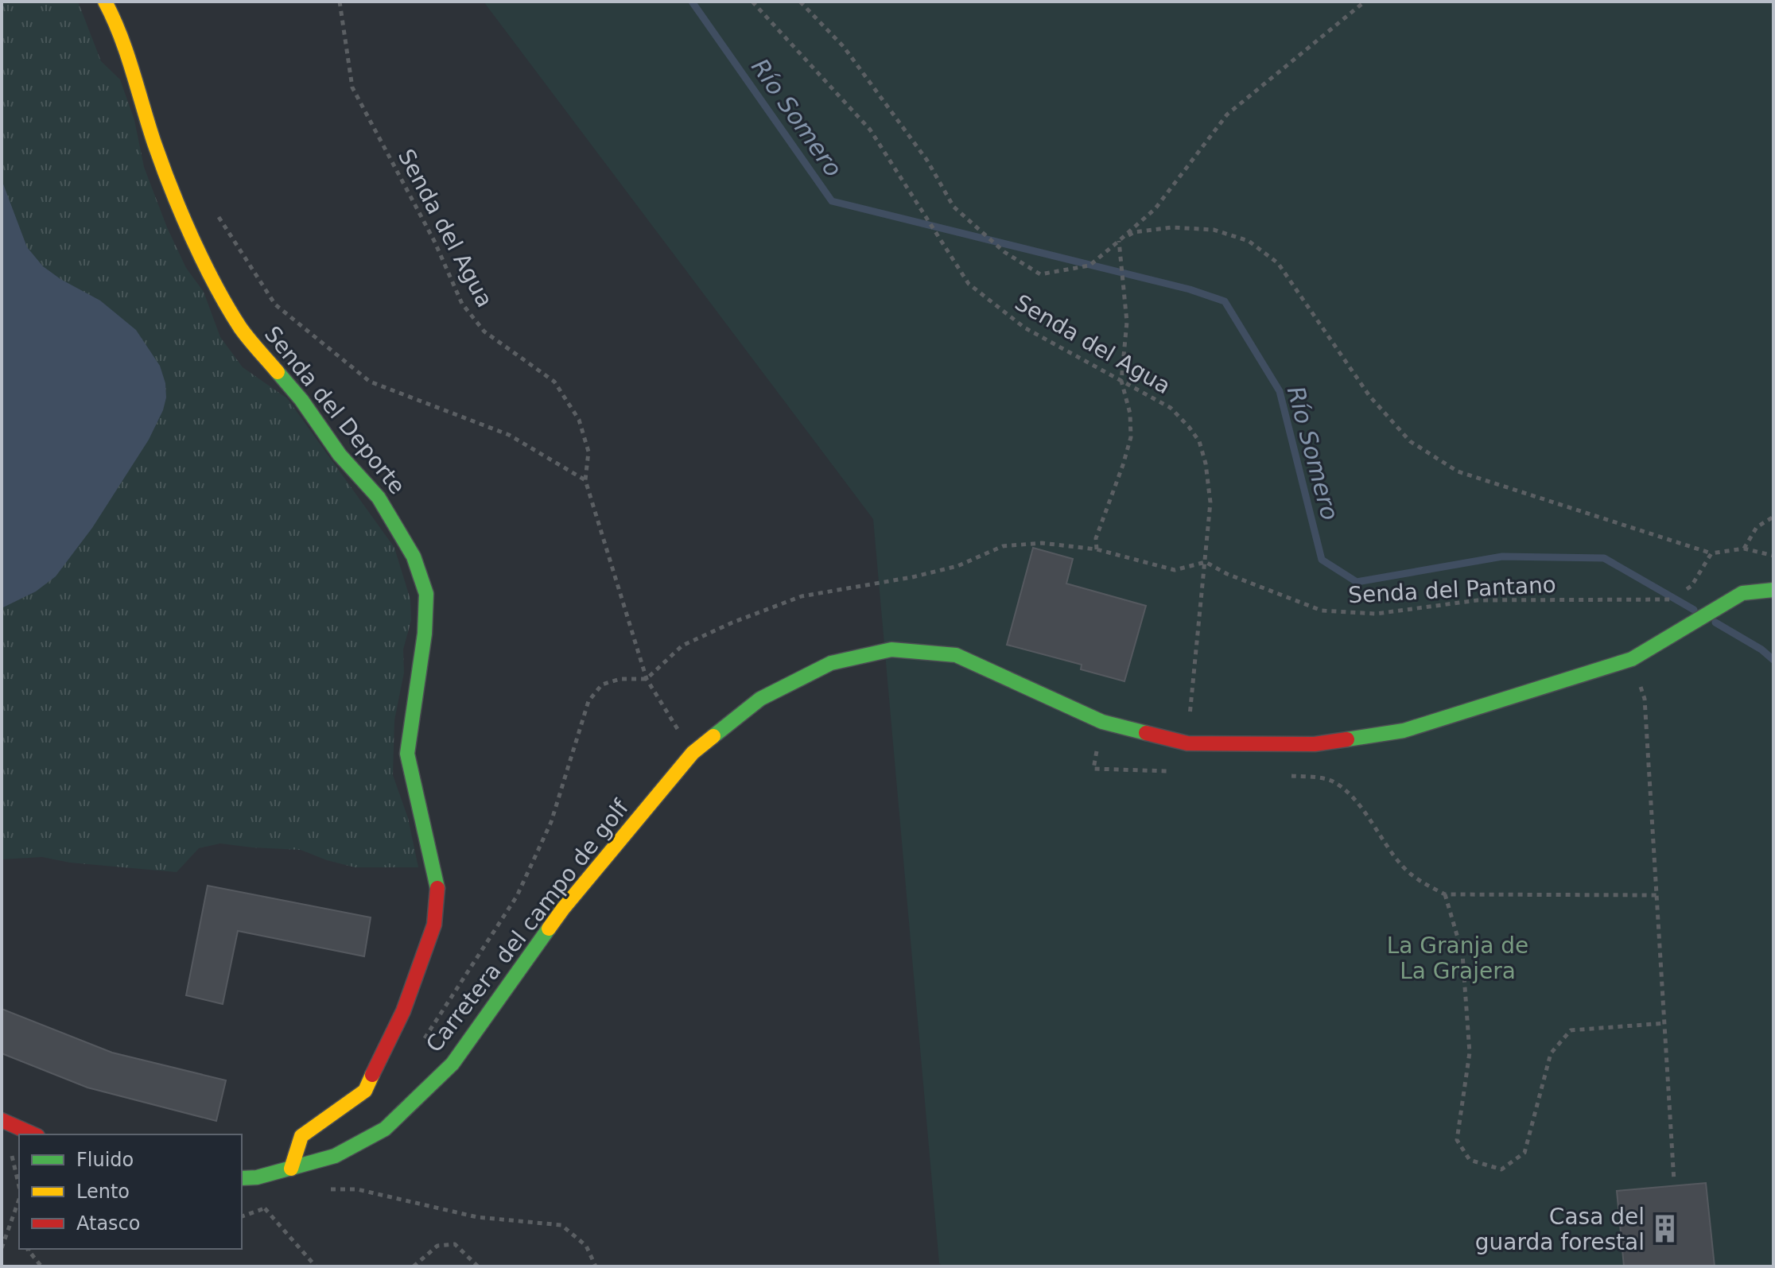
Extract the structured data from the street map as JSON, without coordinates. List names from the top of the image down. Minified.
{"streets":{"street":["Senda del Deporte","Carretera del campo de golf"],"path":["Senda del Agua","Senda del Pantano"]},"crossings":[["Senda del Agua","Senda del Deporte"],["Senda del Agua","Senda del Pantano"],["Senda del Agua","Carretera del campo de golf"],["Senda del Deporte","Carretera del campo de golf"]],"water":["Río Somero"],"parks":["La Granja de La Grajera"],"places":{"building":["Casa del guarda forestal"]},"legend":["Fluido","Lento","Atasco"]}
